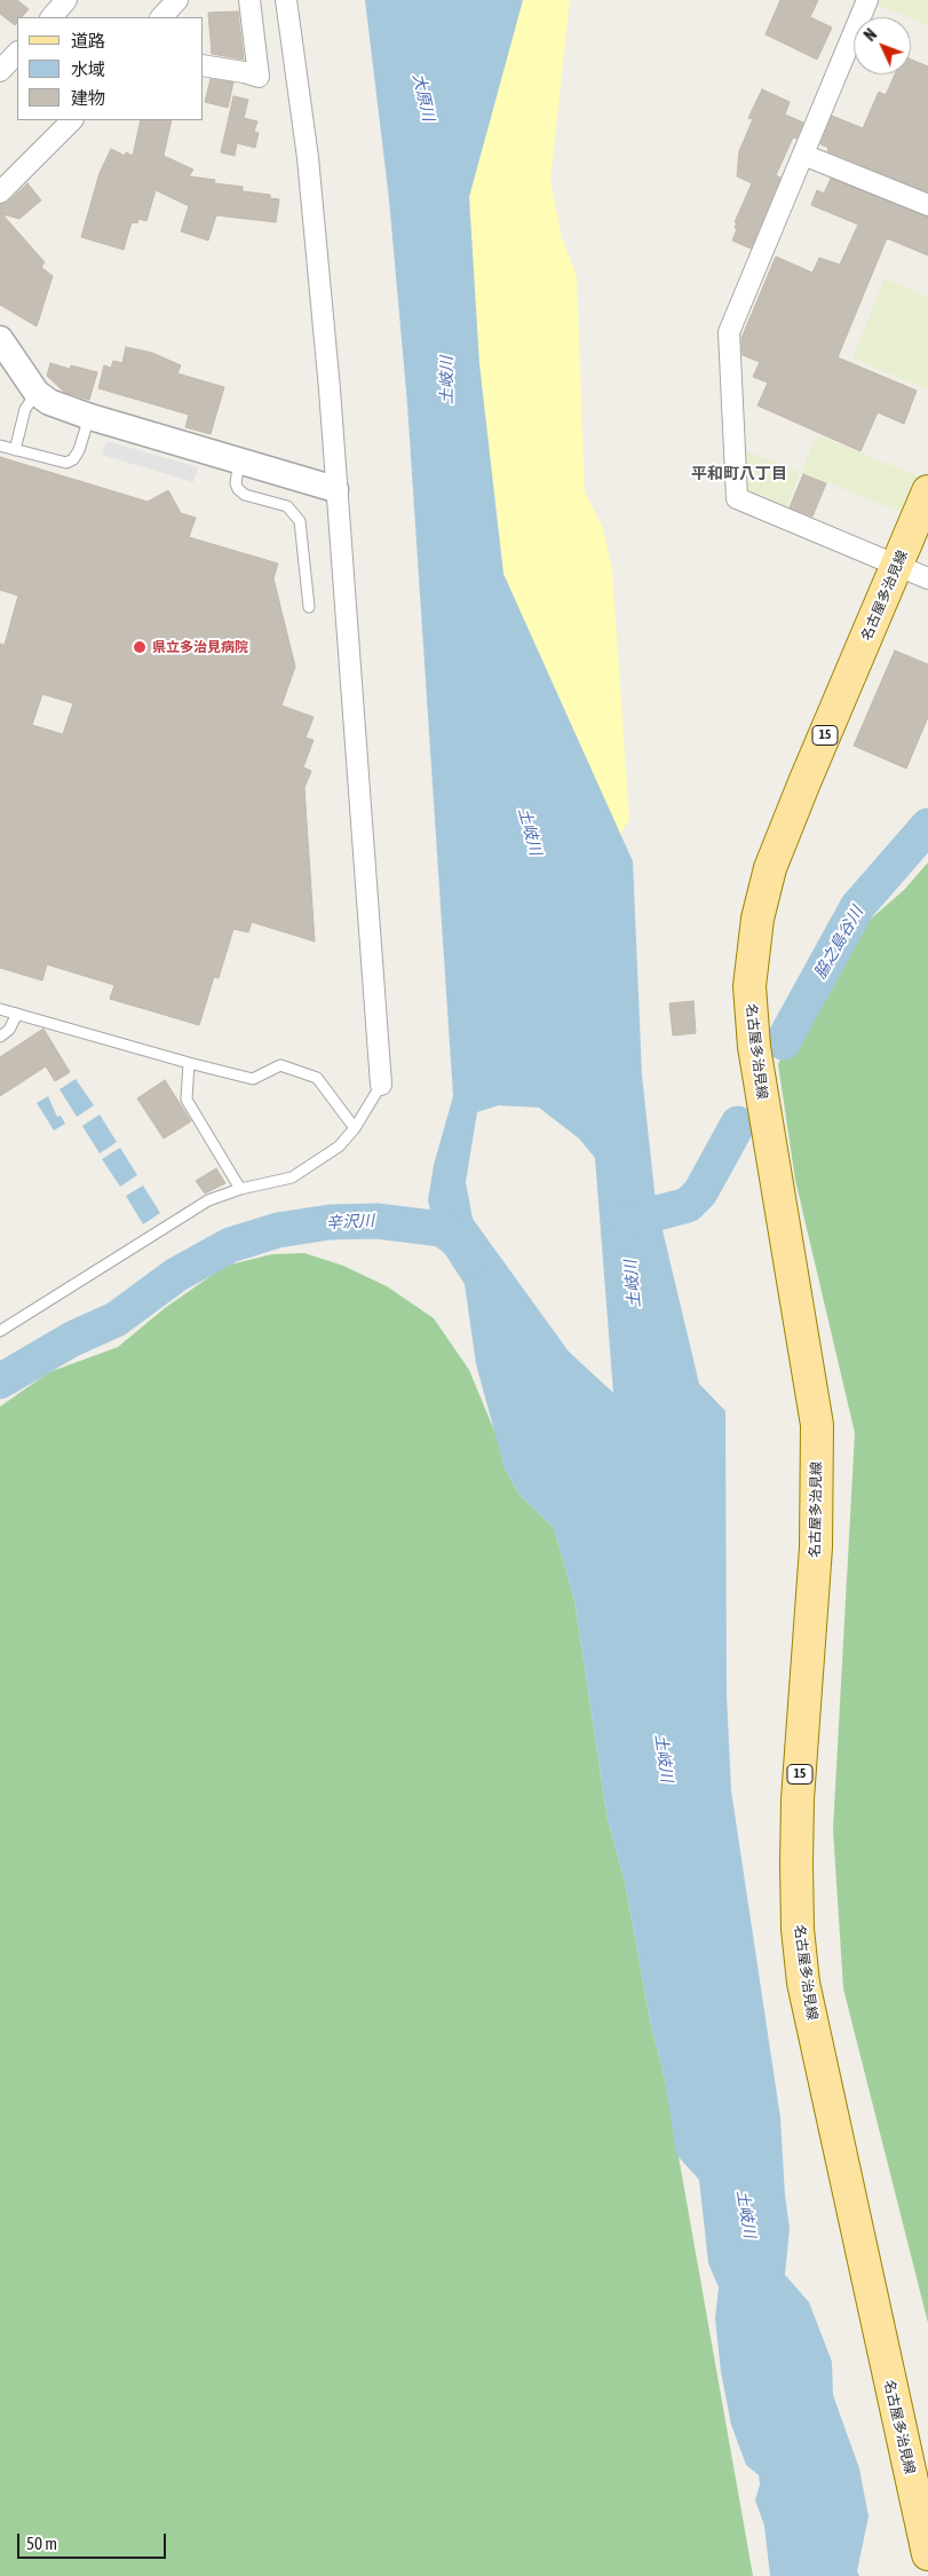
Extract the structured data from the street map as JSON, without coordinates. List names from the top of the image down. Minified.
{"streets":{"main road":["名古屋多治見線","15"]},"districts":["平和町八丁目"],"water":["大原川","土岐川","脇之島谷川","辛沢川"],"places":["県立多治見病院"],"legend":["道路","水域","建物"],"scale_bar":"50 m","north":"top left"}
